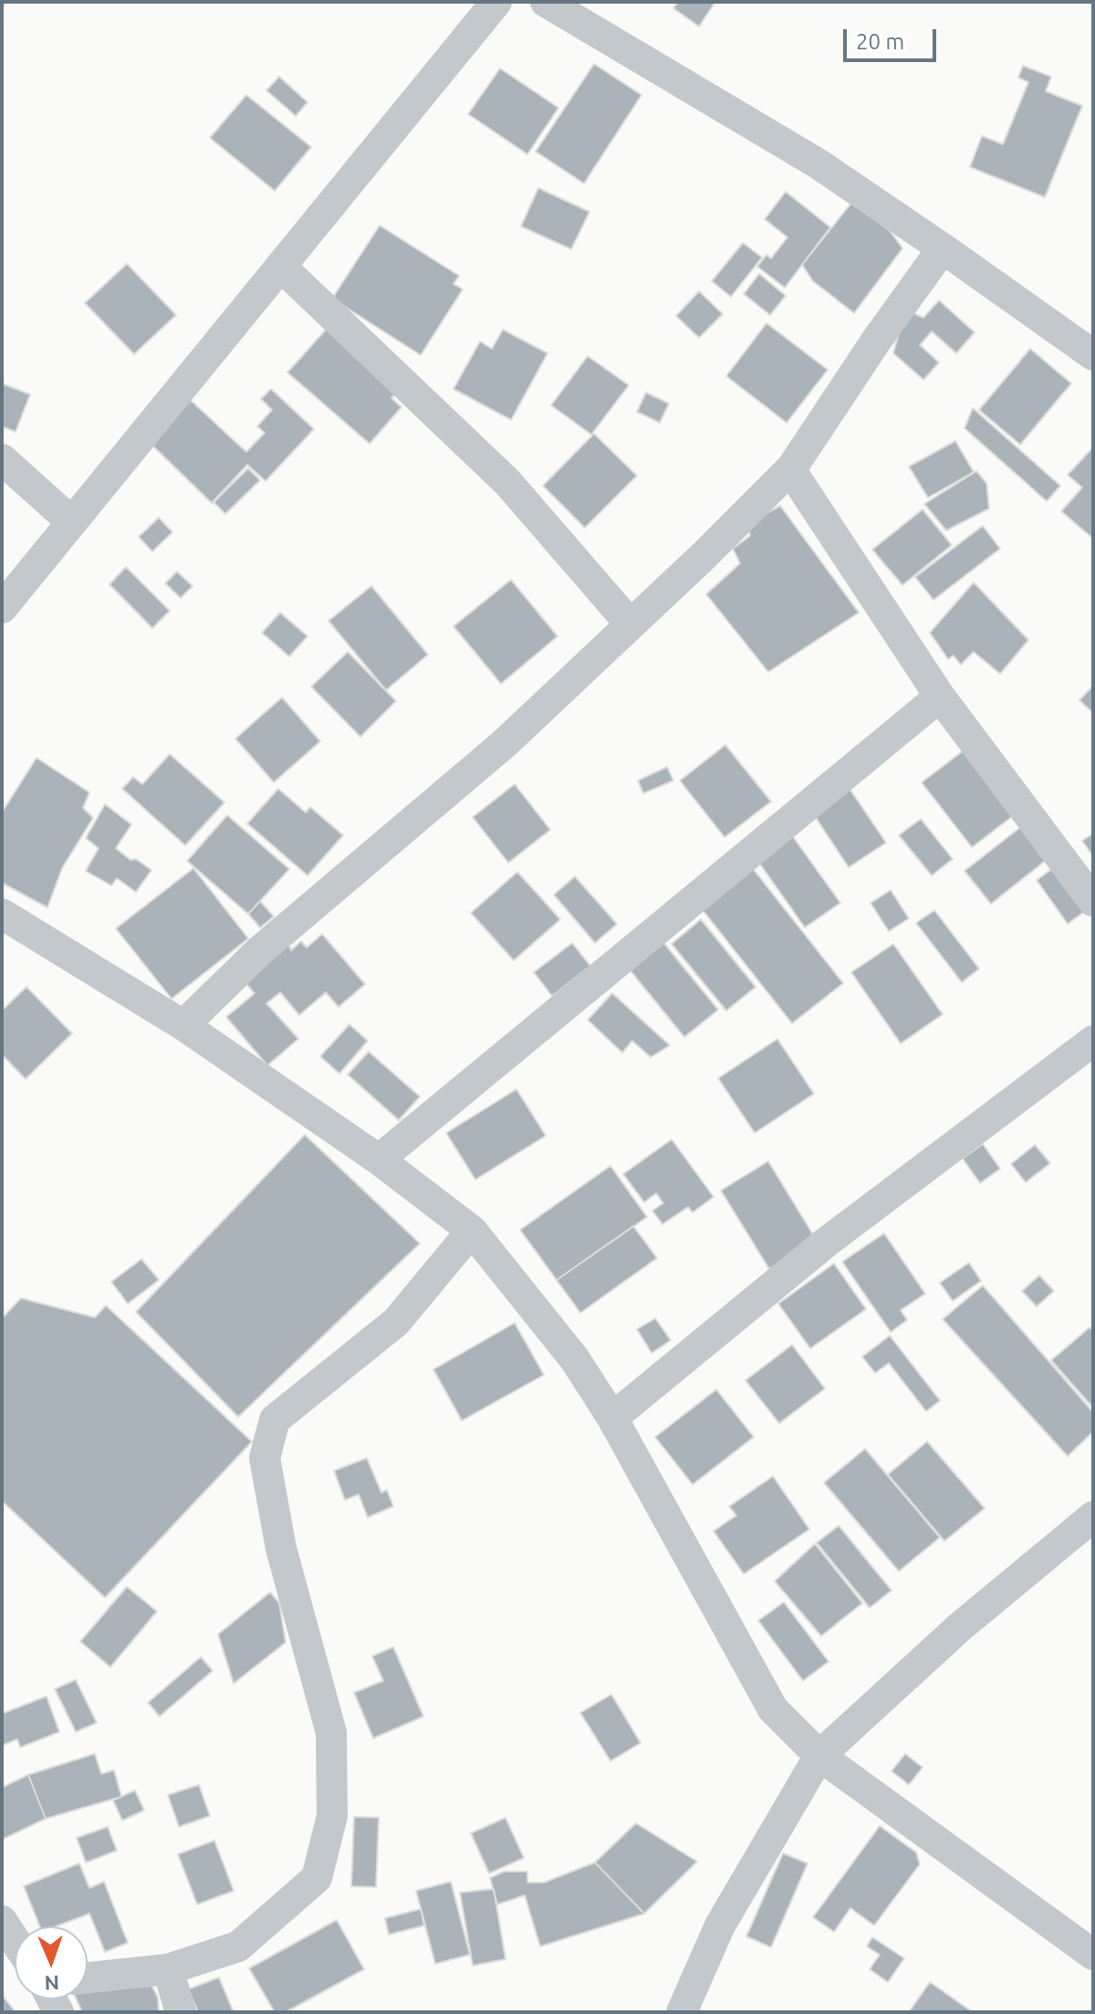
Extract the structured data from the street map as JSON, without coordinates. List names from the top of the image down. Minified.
{"scale_bar":"20 m","north":"bottom"}
